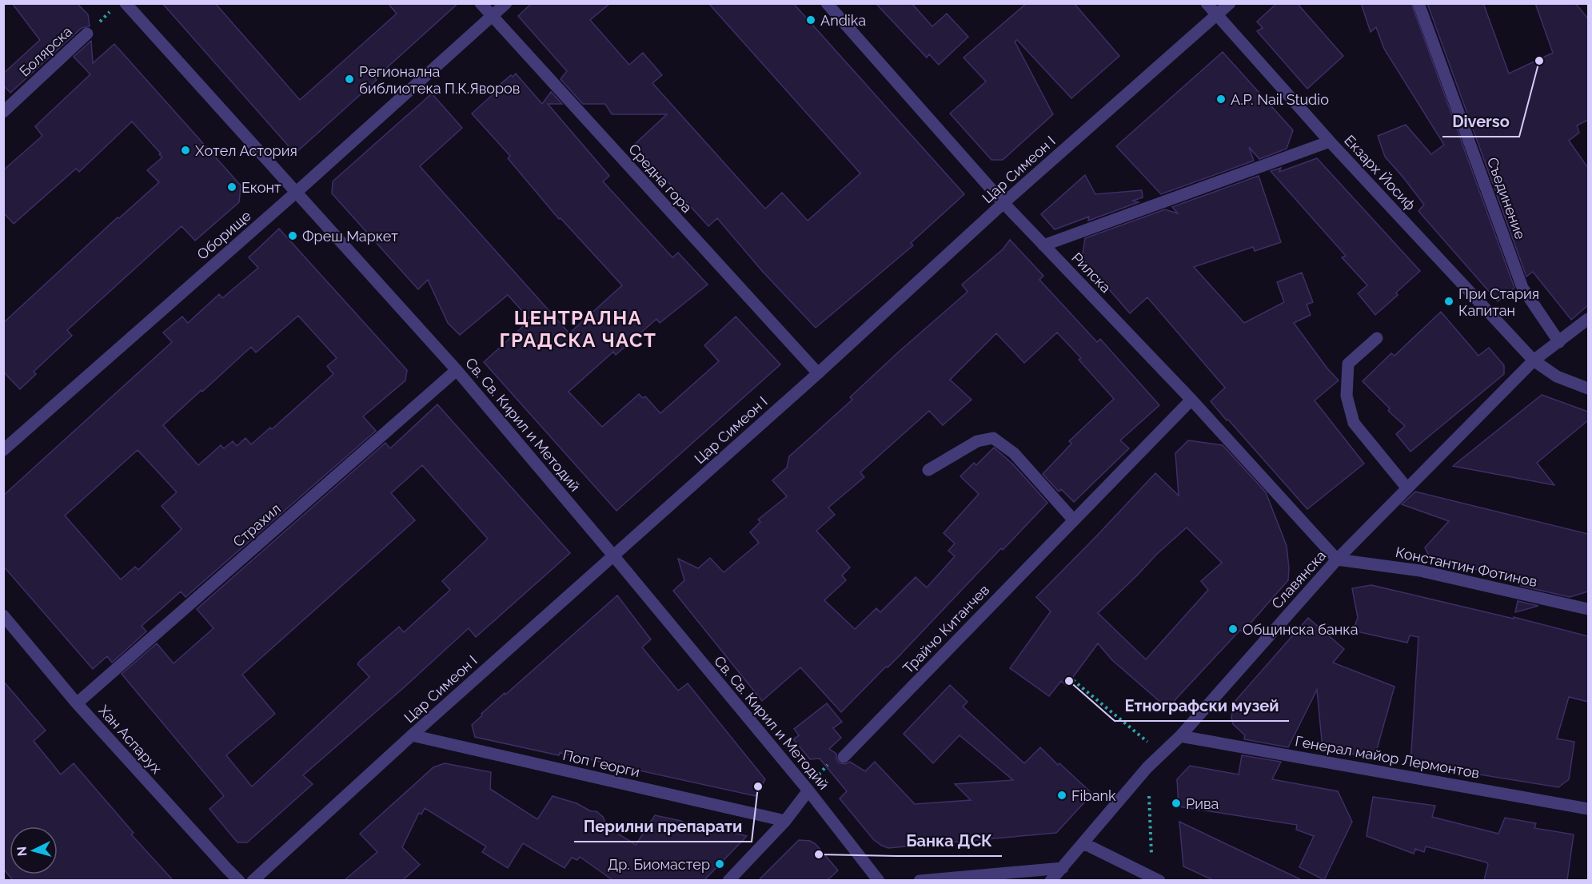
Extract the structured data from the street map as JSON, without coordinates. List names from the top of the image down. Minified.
{"streets":{"street":["Болярска","Цар Симеон I","Екзарх Йосиф","Средна гора","Съединение","Оборище","Рилска","Св. Св. Кирил и Методий","Страхил","Константин Фотинов","Славянска","Трайчо Китанчев","Хан Аспарух","Генерал майор Лермонтов","Поп Георги"]},"crossings":[["Цар Симеон I","Екзарх Йосиф"],["Цар Симеон I","Средна гора"],["Цар Симеон I","Рилска"],["Цар Симеон I","Св. Св. Кирил и Методий"],["Цар Симеон I","Поп Георги"],["Екзарх Йосиф","Славянска"],["Средна гора","Оборище"],["Съединение","Славянска"],["Оборище","Св. Св. Кирил и Методий"],["Рилска","Константин Фотинов"],["Рилска","Славянска"],["Рилска","Трайчо Китанчев"],["Св. Св. Кирил и Методий","Страхил"],["Страхил","Хан Аспарух"],["Константин Фотинов","Славянска"],["Славянска","Генерал майор Лермонтов"]],"districts":["ЦЕНТРАЛНА ГРАДСКА ЧАСТ"],"places":["Andika","Diverso","Регионална библиотека П.К.Яворов","A.P. Nail Studio","Хотел Астория","Еконт","Фреш Маркет","При Стария Капитан","Общинска банка","Етнографски музей","Перилни препарати","Fibank","Рива","Банка ДСК","Др. Биомастер"],"north":"left"}
